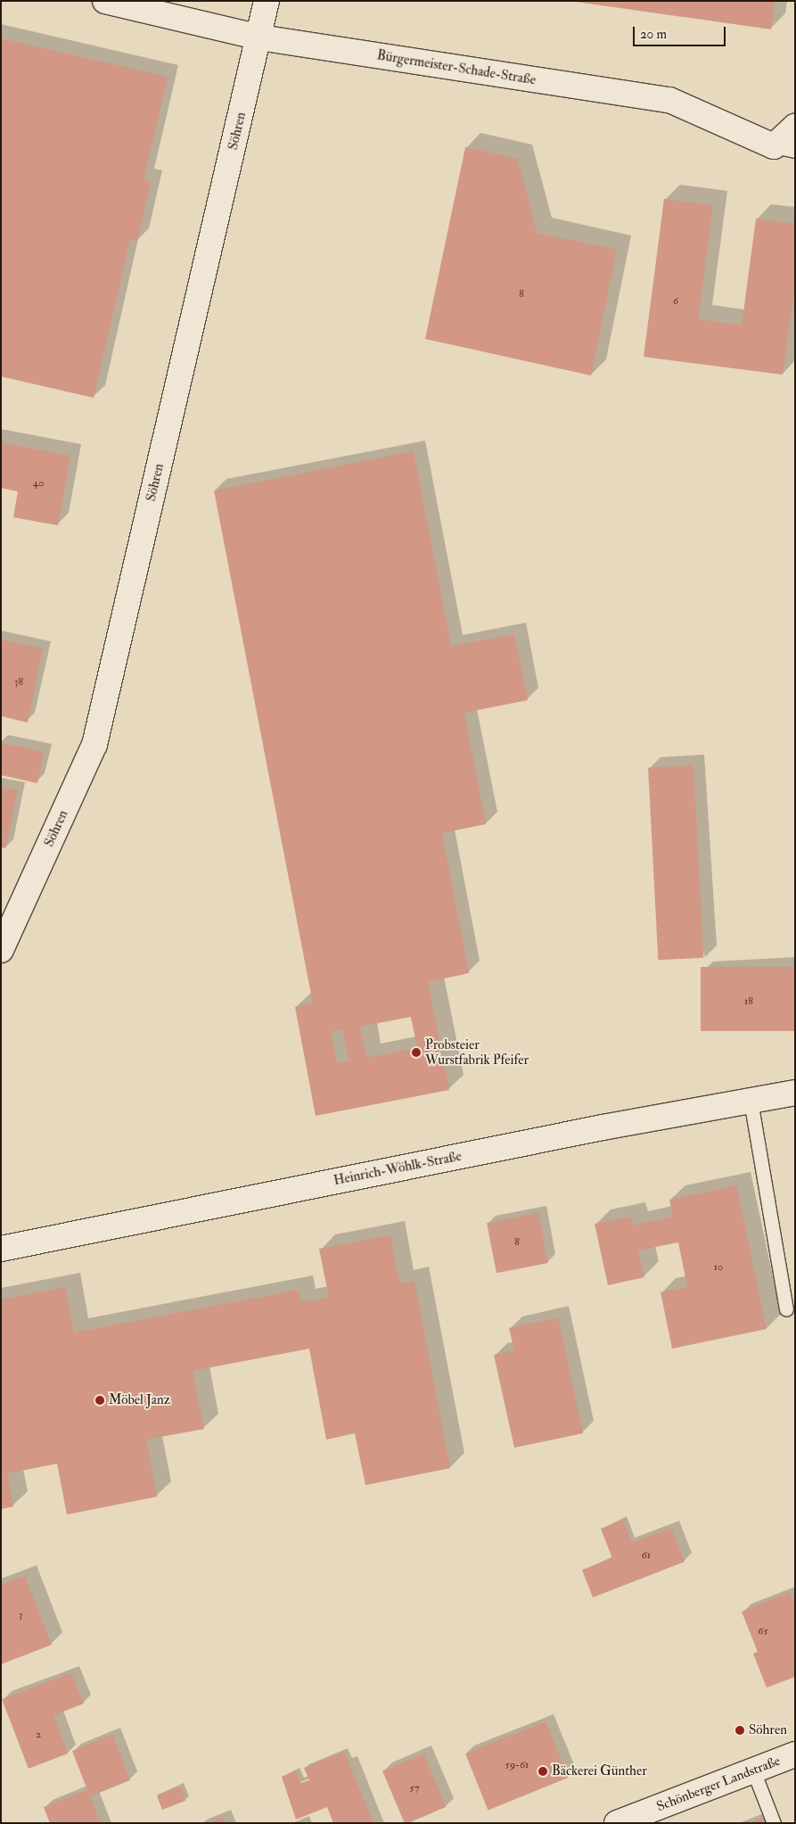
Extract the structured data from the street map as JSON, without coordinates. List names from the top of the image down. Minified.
{"streets":{"street":["Bürgermeister-Schade-Straße","Söhren","Heinrich-Wöhlk-Straße","Schönberger Landstraße"]},"crossings":[["Bürgermeister-Schade-Straße","Söhren"]],"places":["Probsteier Wurstfabrik Pfeifer","Möbel Janz","Söhren","Bäckerei Günther"],"house_numbers":["8","6","40","38","18","8","10","61","3","65","2","59-61","57"],"scale_bar":"20 m"}
